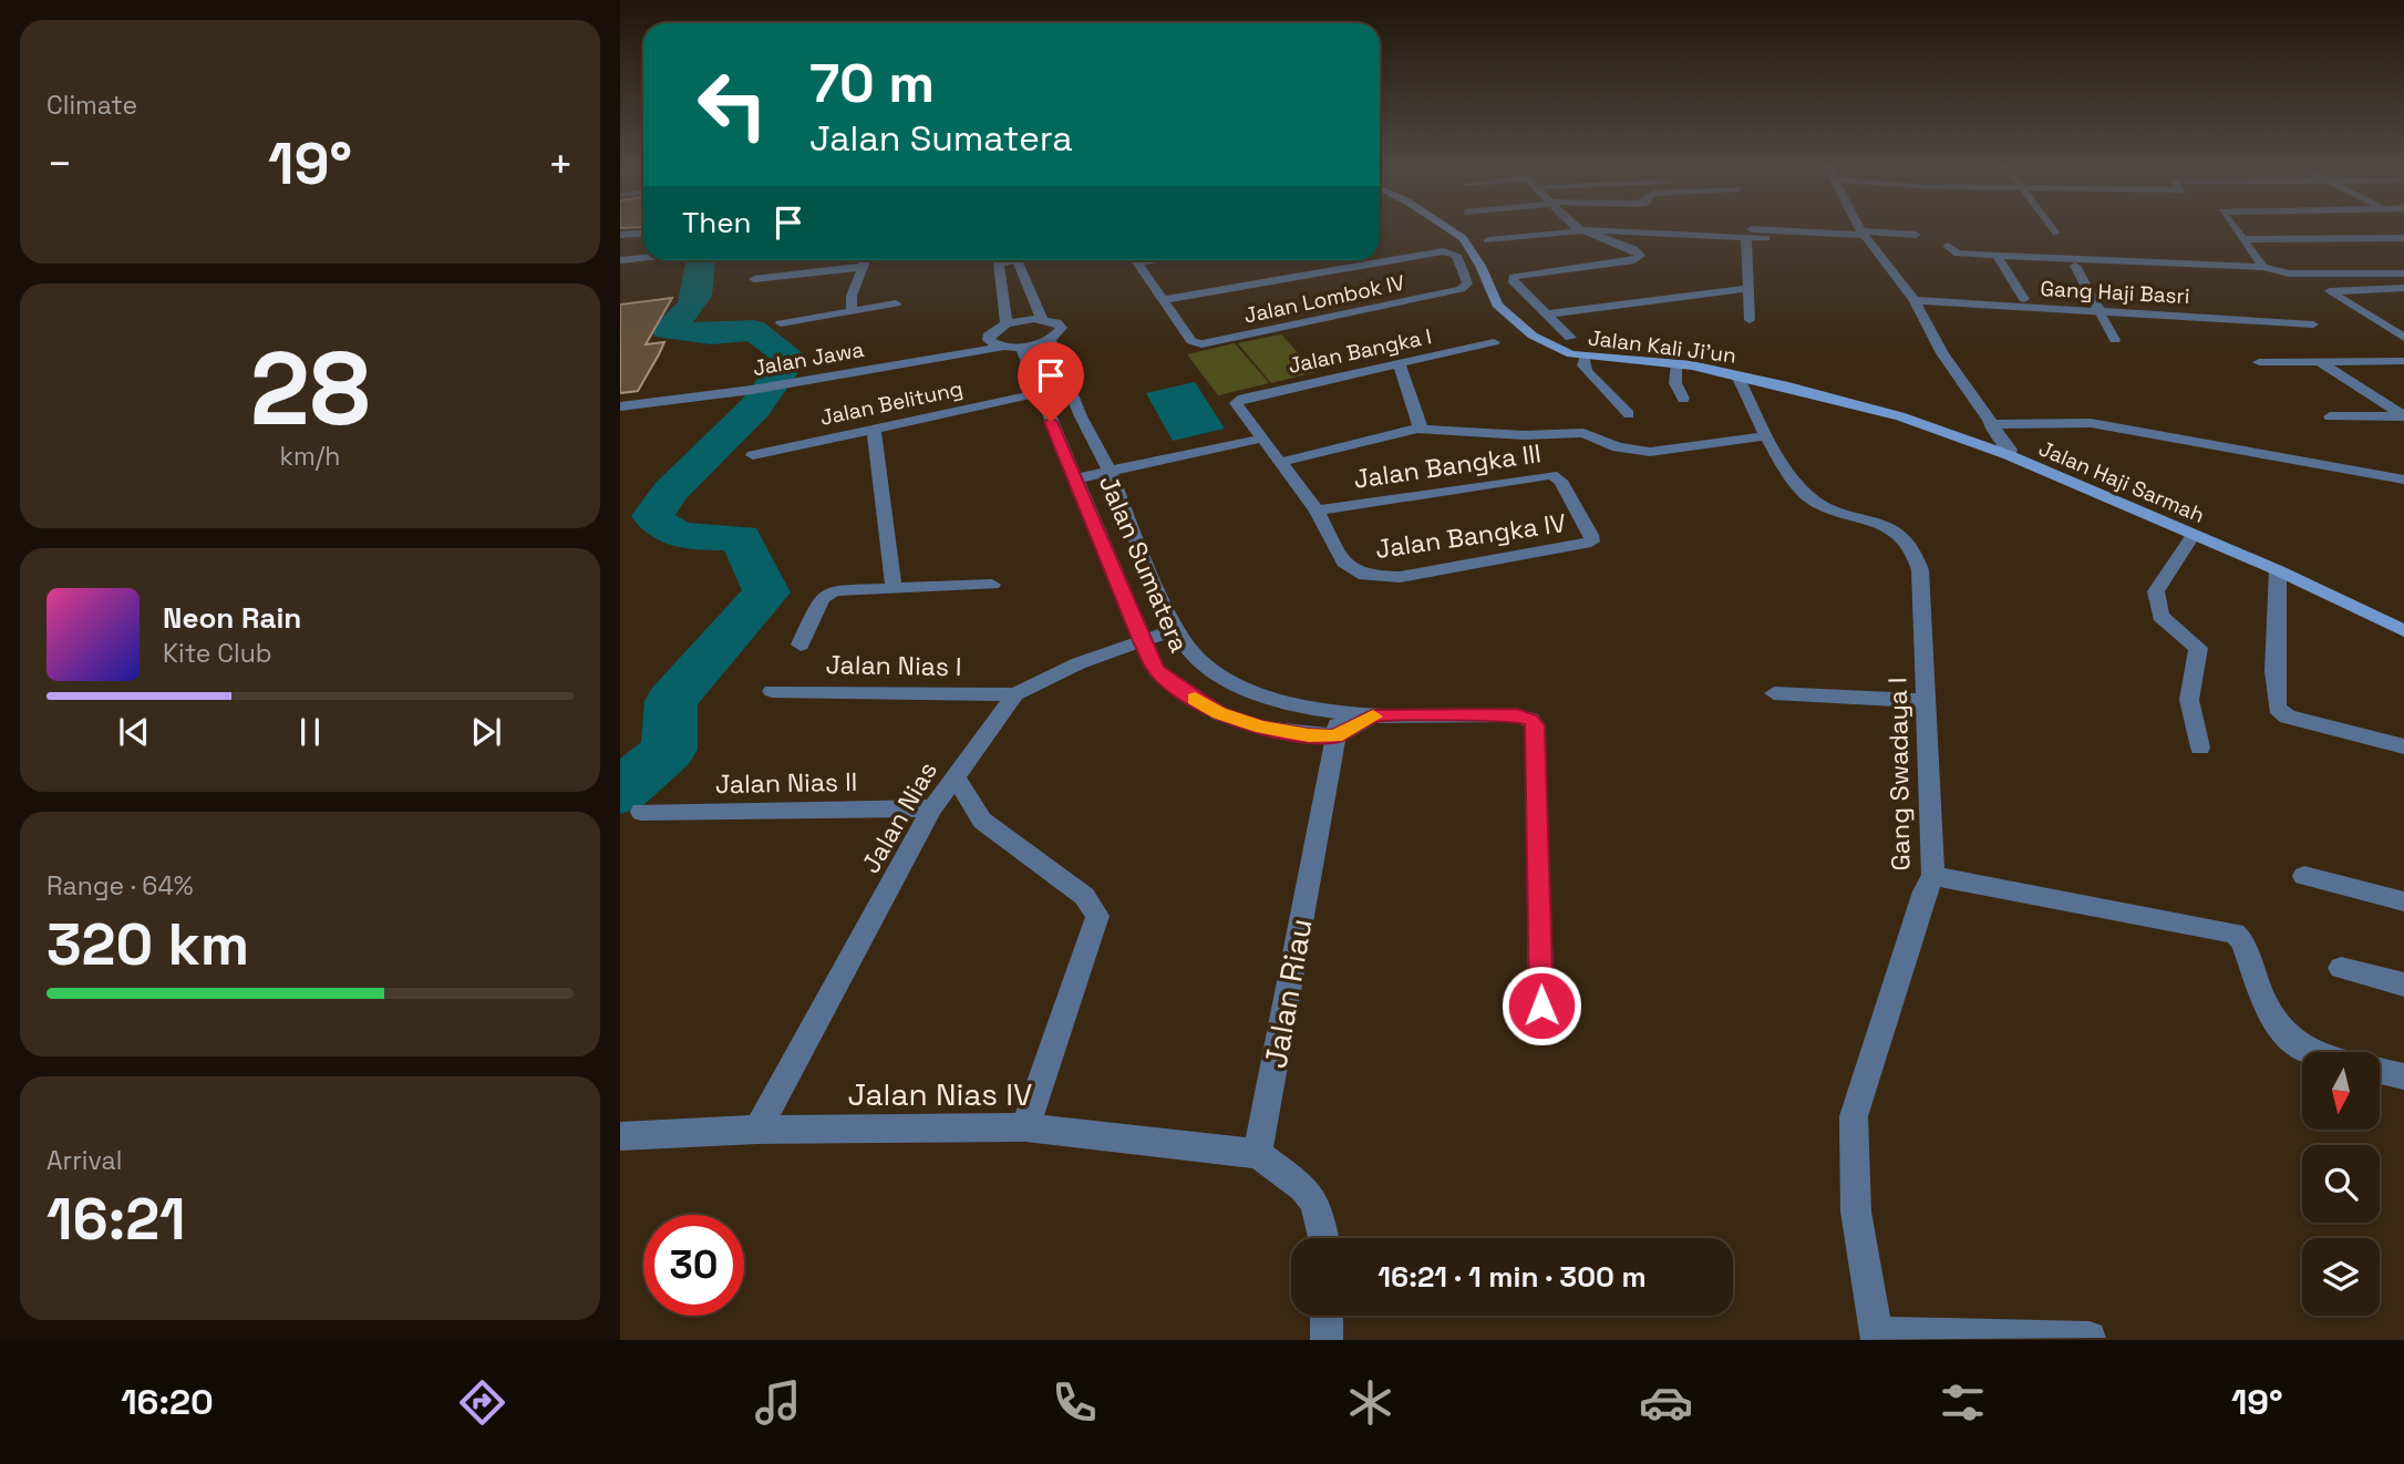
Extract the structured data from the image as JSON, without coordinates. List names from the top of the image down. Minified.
{"streets":{"street":["Gang Haji Basri","Jalan Lombok IV","Jalan Kali Ji'un","Jalan Bangka I","Jalan Jawa","Jalan Belitung","Jalan Bangka III","Jalan Haji Sarmah","Jalan Bangka IV","Jalan Sumatera","Jalan Nias I","Gang Swadaya I","Jalan Nias II","Jalan Nias","Jalan Riau","Jalan Nias IV"]},"crossings":[["Gang Haji Basri","Jalan Haji Sarmah"],["Jalan Kali Ji'un","Jalan Haji Sarmah"],["Jalan Kali Ji'un","Gang Swadaya I"],["Jalan Jawa","Jalan Sumatera"],["Jalan Belitung","Jalan Sumatera"],["Jalan Bangka III","Jalan Bangka IV"],["Jalan Sumatera","Jalan Nias"],["Jalan Sumatera","Jalan Riau"],["Jalan Nias I","Jalan Nias"],["Jalan Nias II","Jalan Nias"],["Jalan Nias","Jalan Nias IV"],["Jalan Riau","Jalan Nias IV"]],"north":"bottom","page":{"tile":["Climate",["28","km/h"],["Range · 64%","320 km"],["Arrival","16:21"]],"turn":["70 m","Jalan Sumatera"],"heat":["−","19°","+"],"then":"Then","song":["Neon Rain","Kite Club"],"limit":"30","trip":"16:21 · 1 min · 300 m","tabs":["16:20","19°"]}}
